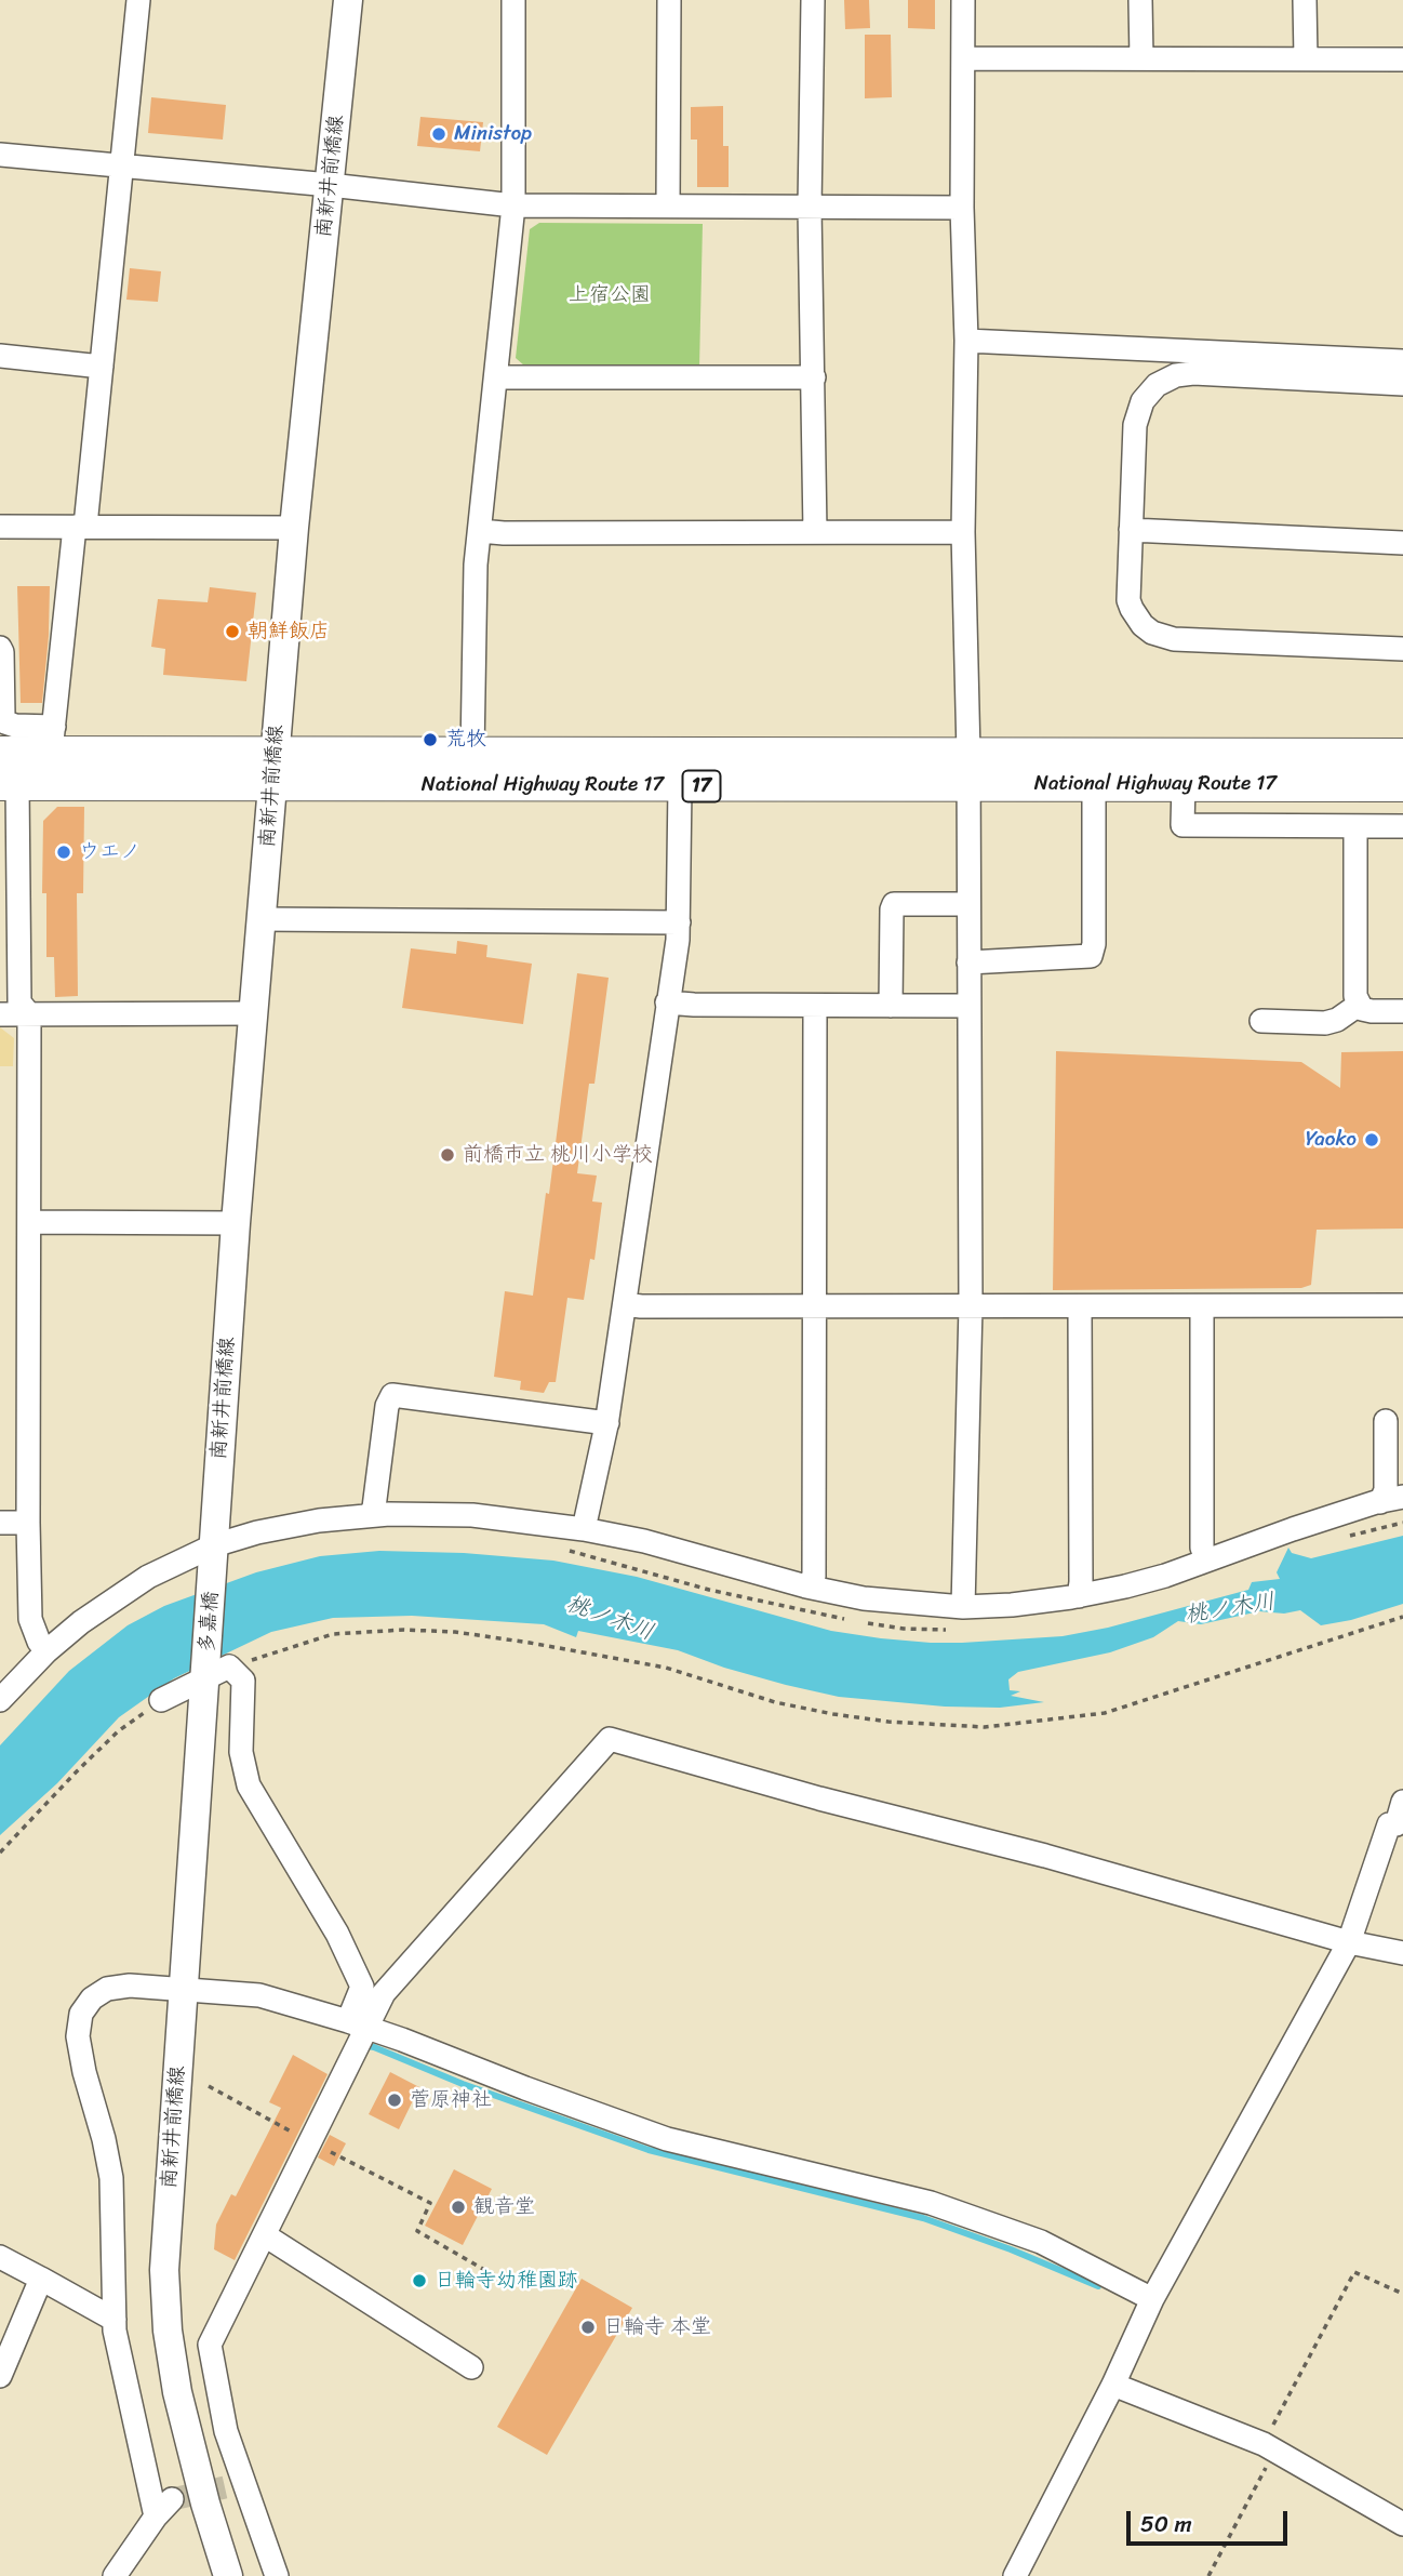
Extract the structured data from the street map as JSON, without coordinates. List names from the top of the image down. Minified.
{"streets":{"highway":["National Highway Route 17","17"],"main road":["南新井前橋線","多嘉橋"]},"crossings":[["南新井前橋線","National Highway Route 17"],["南新井前橋線","多嘉橋"]],"water":["桃ノ木川"],"parks":["上宿公園"],"places":["Ministop","朝鮮飯店","荒牧","ウエノ","Yaoko","前橋市立 桃川小学校","菅原神社","観音堂","日輪寺幼稚園跡","日輪寺 本堂"],"scale_bar":"50 m"}
